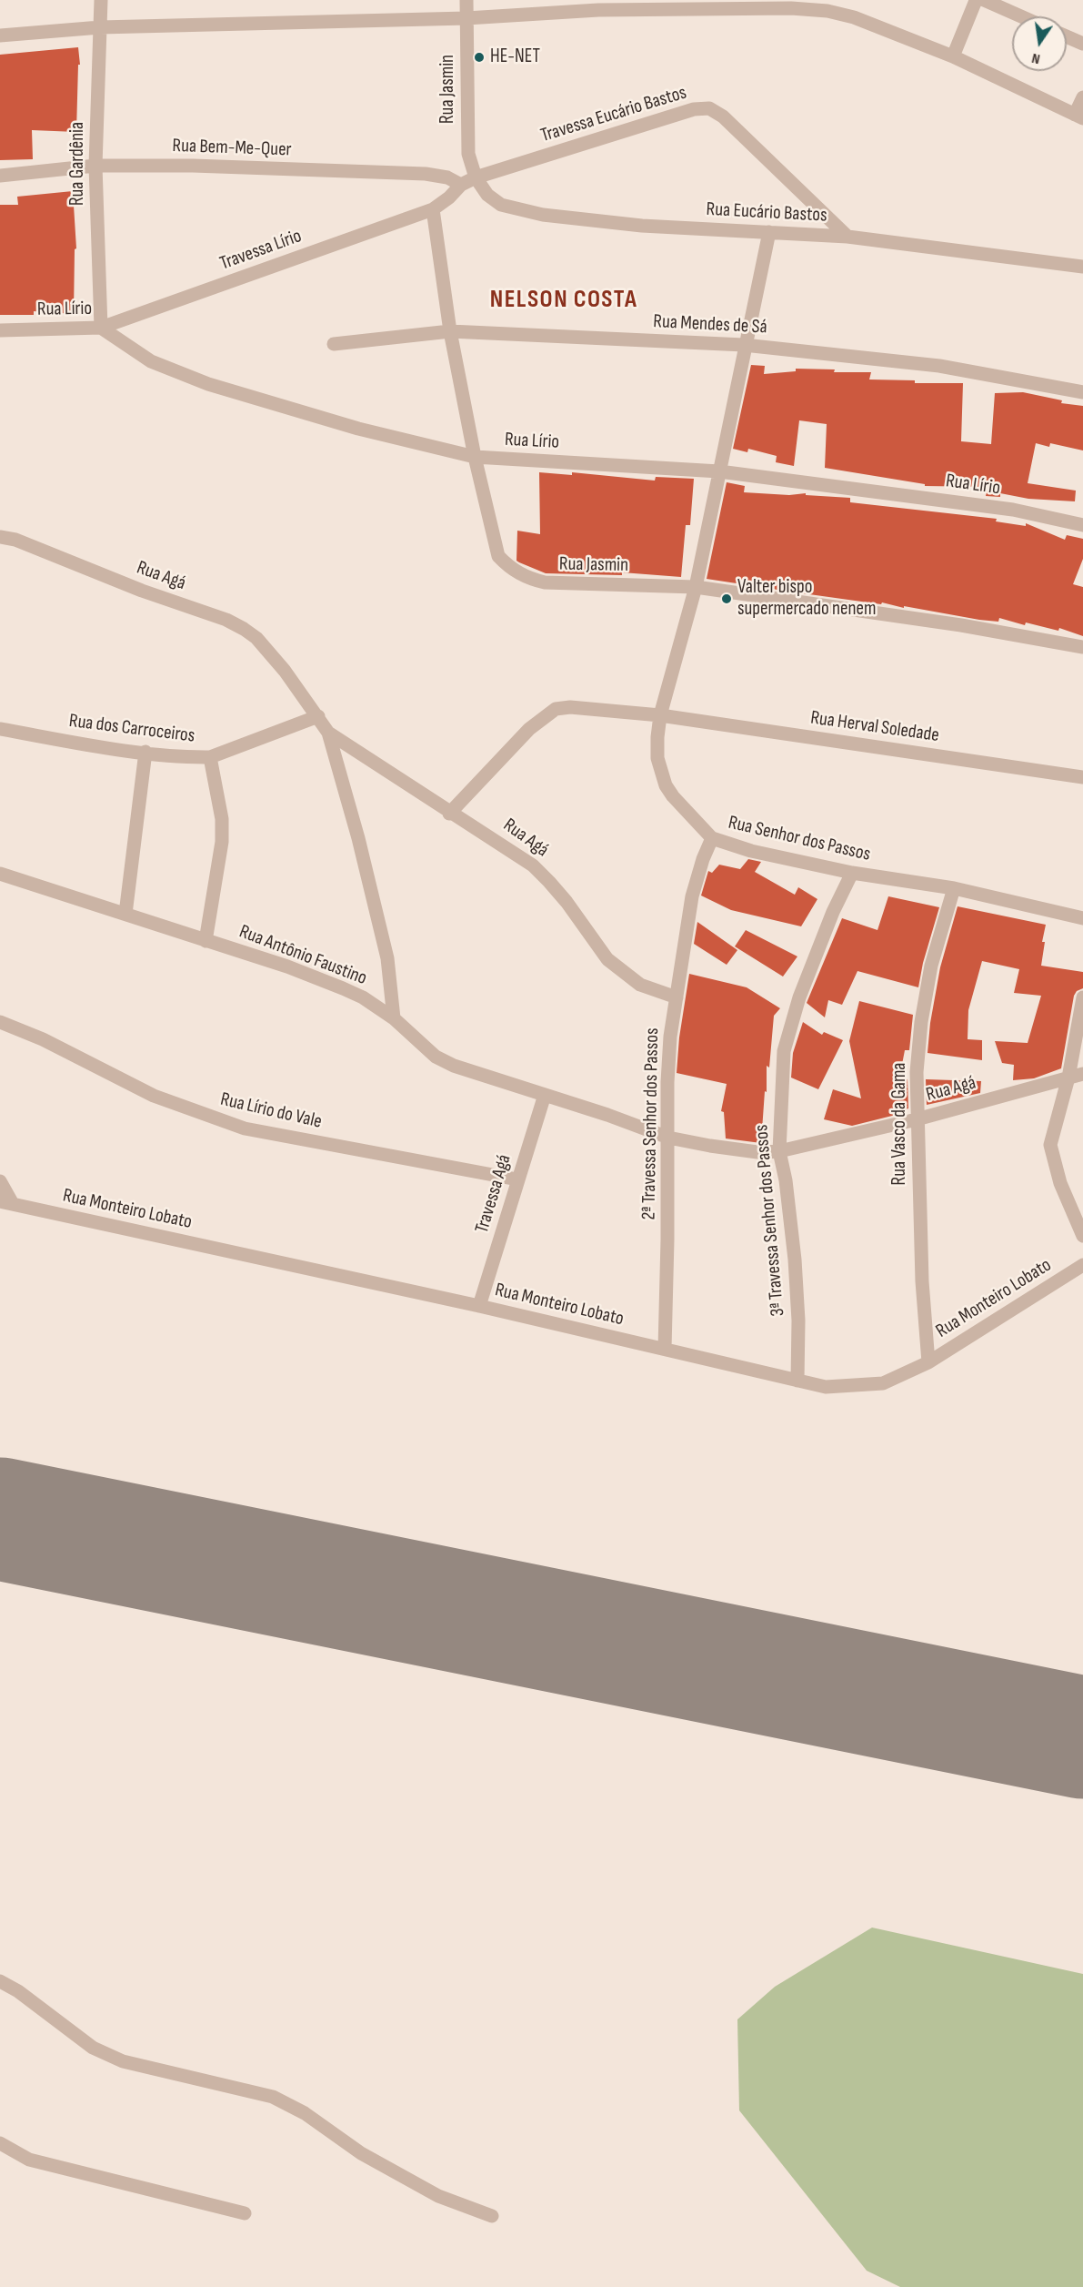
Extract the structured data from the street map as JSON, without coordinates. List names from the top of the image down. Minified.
{"streets":{"street":["Rua Jasmin","Travessa Eucário Bastos","Rua Bem-Me-Quer","Rua Gardênia","Rua Eucário Bastos","Travessa Lírio","Rua Lírio","Rua Mendes de Sá","Rua Agá","Rua Herval Soledade","Rua dos Carroceiros","Rua Senhor dos Passos","Rua Antônio Faustino","Rua Lírio do Vale","2ª Travessa Senhor dos Passos","Rua Vasco da Gama","Travessa Agá","Rua Monteiro Lobato","3ª Travessa Senhor dos Passos"]},"crossings":[["Rua Jasmin","Travessa Eucário Bastos"],["Rua Jasmin","Rua Eucário Bastos"],["Rua Jasmin","Travessa Lírio"],["Rua Jasmin","Rua Lírio"],["Rua Jasmin","Rua Mendes de Sá"],["Rua Jasmin","Rua Senhor dos Passos"],["Travessa Eucário Bastos","Rua Eucário Bastos"],["Rua Bem-Me-Quer","Rua Gardênia"],["Rua Gardênia","Travessa Lírio"],["Rua Gardênia","Rua Lírio"],["Rua Eucário Bastos","Rua Senhor dos Passos"],["Travessa Lírio","Rua Lírio"],["Rua Lírio","Rua Senhor dos Passos"],["Rua Mendes de Sá","Rua Senhor dos Passos"],["Rua Agá","Rua Herval Soledade"],["Rua Agá","Rua dos Carroceiros"],["Rua Agá","Rua Antônio Faustino"],["Rua Agá","2ª Travessa Senhor dos Passos"],["Rua Agá","Rua Vasco da Gama"],["Rua Agá","3ª Travessa Senhor dos Passos"],["Rua Herval Soledade","Rua Senhor dos Passos"],["Rua Senhor dos Passos","2ª Travessa Senhor dos Passos"],["Rua Senhor dos Passos","Rua Vasco da Gama"],["Rua Senhor dos Passos","3ª Travessa Senhor dos Passos"],["Rua Antônio Faustino","2ª Travessa Senhor dos Passos"],["Rua Antônio Faustino","Travessa Agá"],["Rua Lírio do Vale","Travessa Agá"],["2ª Travessa Senhor dos Passos","Rua Monteiro Lobato"],["Rua Vasco da Gama","Rua Monteiro Lobato"],["Travessa Agá","Rua Monteiro Lobato"],["Rua Monteiro Lobato","3ª Travessa Senhor dos Passos"]],"districts":["NELSON COSTA"],"places":["HE-NET","Valter bispo supermercado nenem"],"north":"bottom"}
